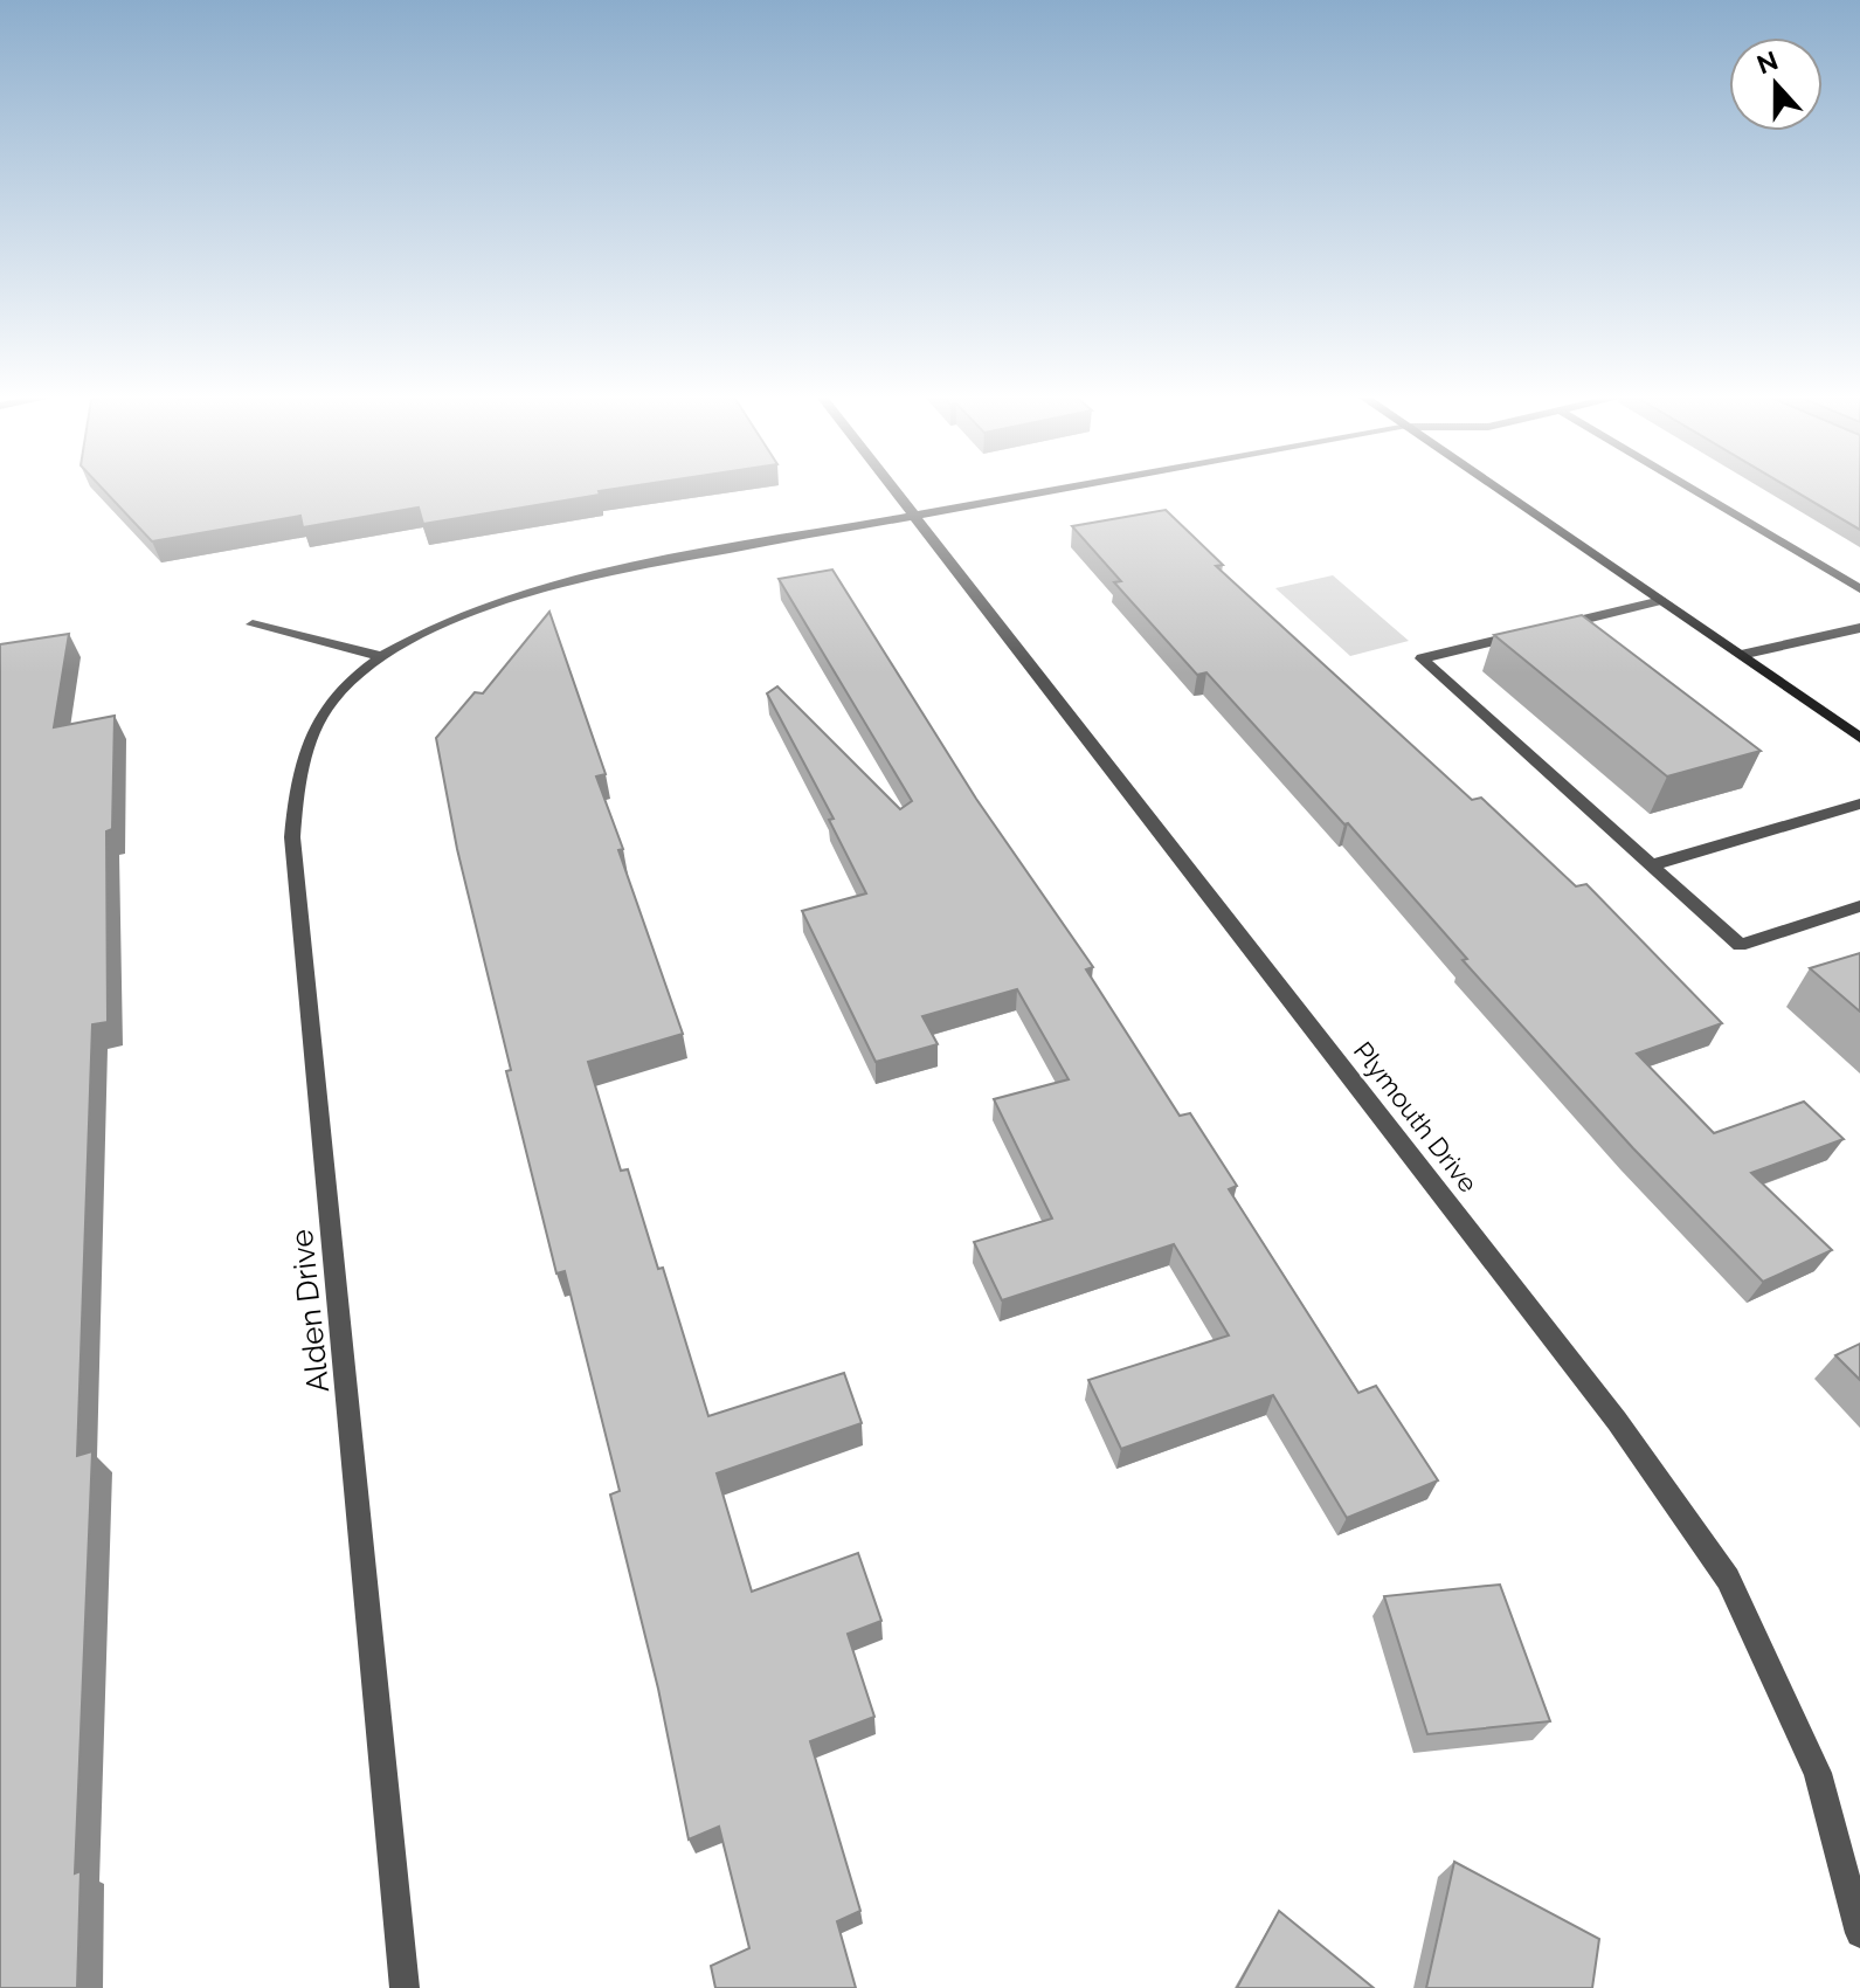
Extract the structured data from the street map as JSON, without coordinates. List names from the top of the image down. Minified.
{"streets":{"street":["Plymouth Drive","Alden Drive"]},"crossings":[["Plymouth Drive","Alden Drive"]],"north":"top"}
